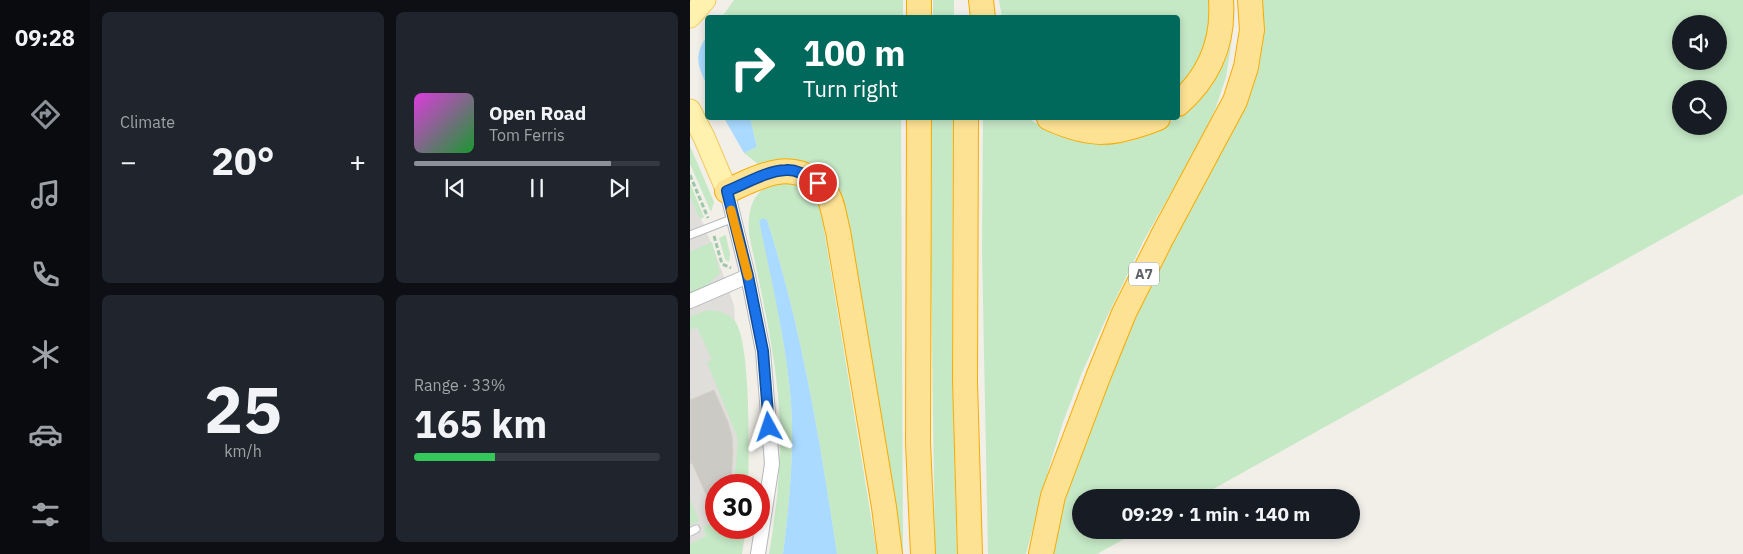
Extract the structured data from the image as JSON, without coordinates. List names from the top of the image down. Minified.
{"streets":{"highway":["A7"]},"page":{"tabs":"09:28","tile":["Climate",["25","km/h"],["Range · 33%","165 km"]],"turn":["100 m","Turn right"],"song":["Open Road","Tom Ferris"],"heat":["−","20°","+"],"limit":"30","trip":"09:29 · 1 min · 140 m"}}
